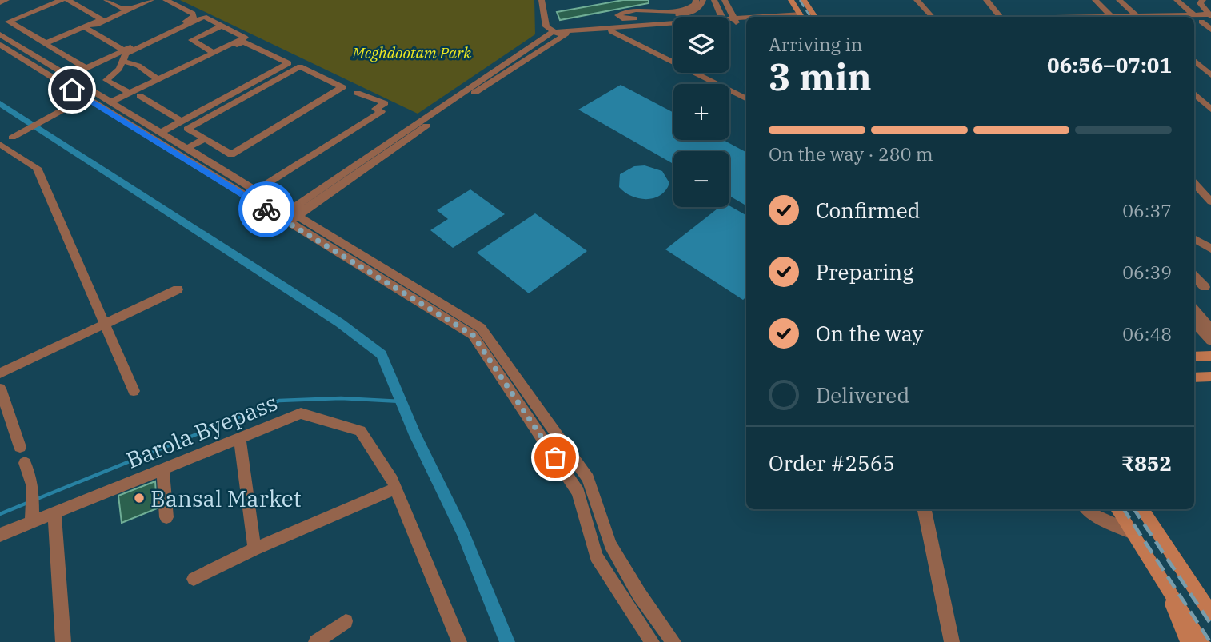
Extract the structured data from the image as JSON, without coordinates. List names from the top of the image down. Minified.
{"streets":{"street":["Barola Byepass"]},"parks":["Meghdootam Park"],"places":["Bansal Market"],"page":{"map_buttons":["+","−"],"heading":["3 min","Arriving in","06:56–07:01"],"panel":["Order #2565","₹852"],"bar":"On the way · 280 m","list":[["Confirmed","06:37"],["Preparing","06:39"],["On the way","06:48"],"Delivered"]}}
